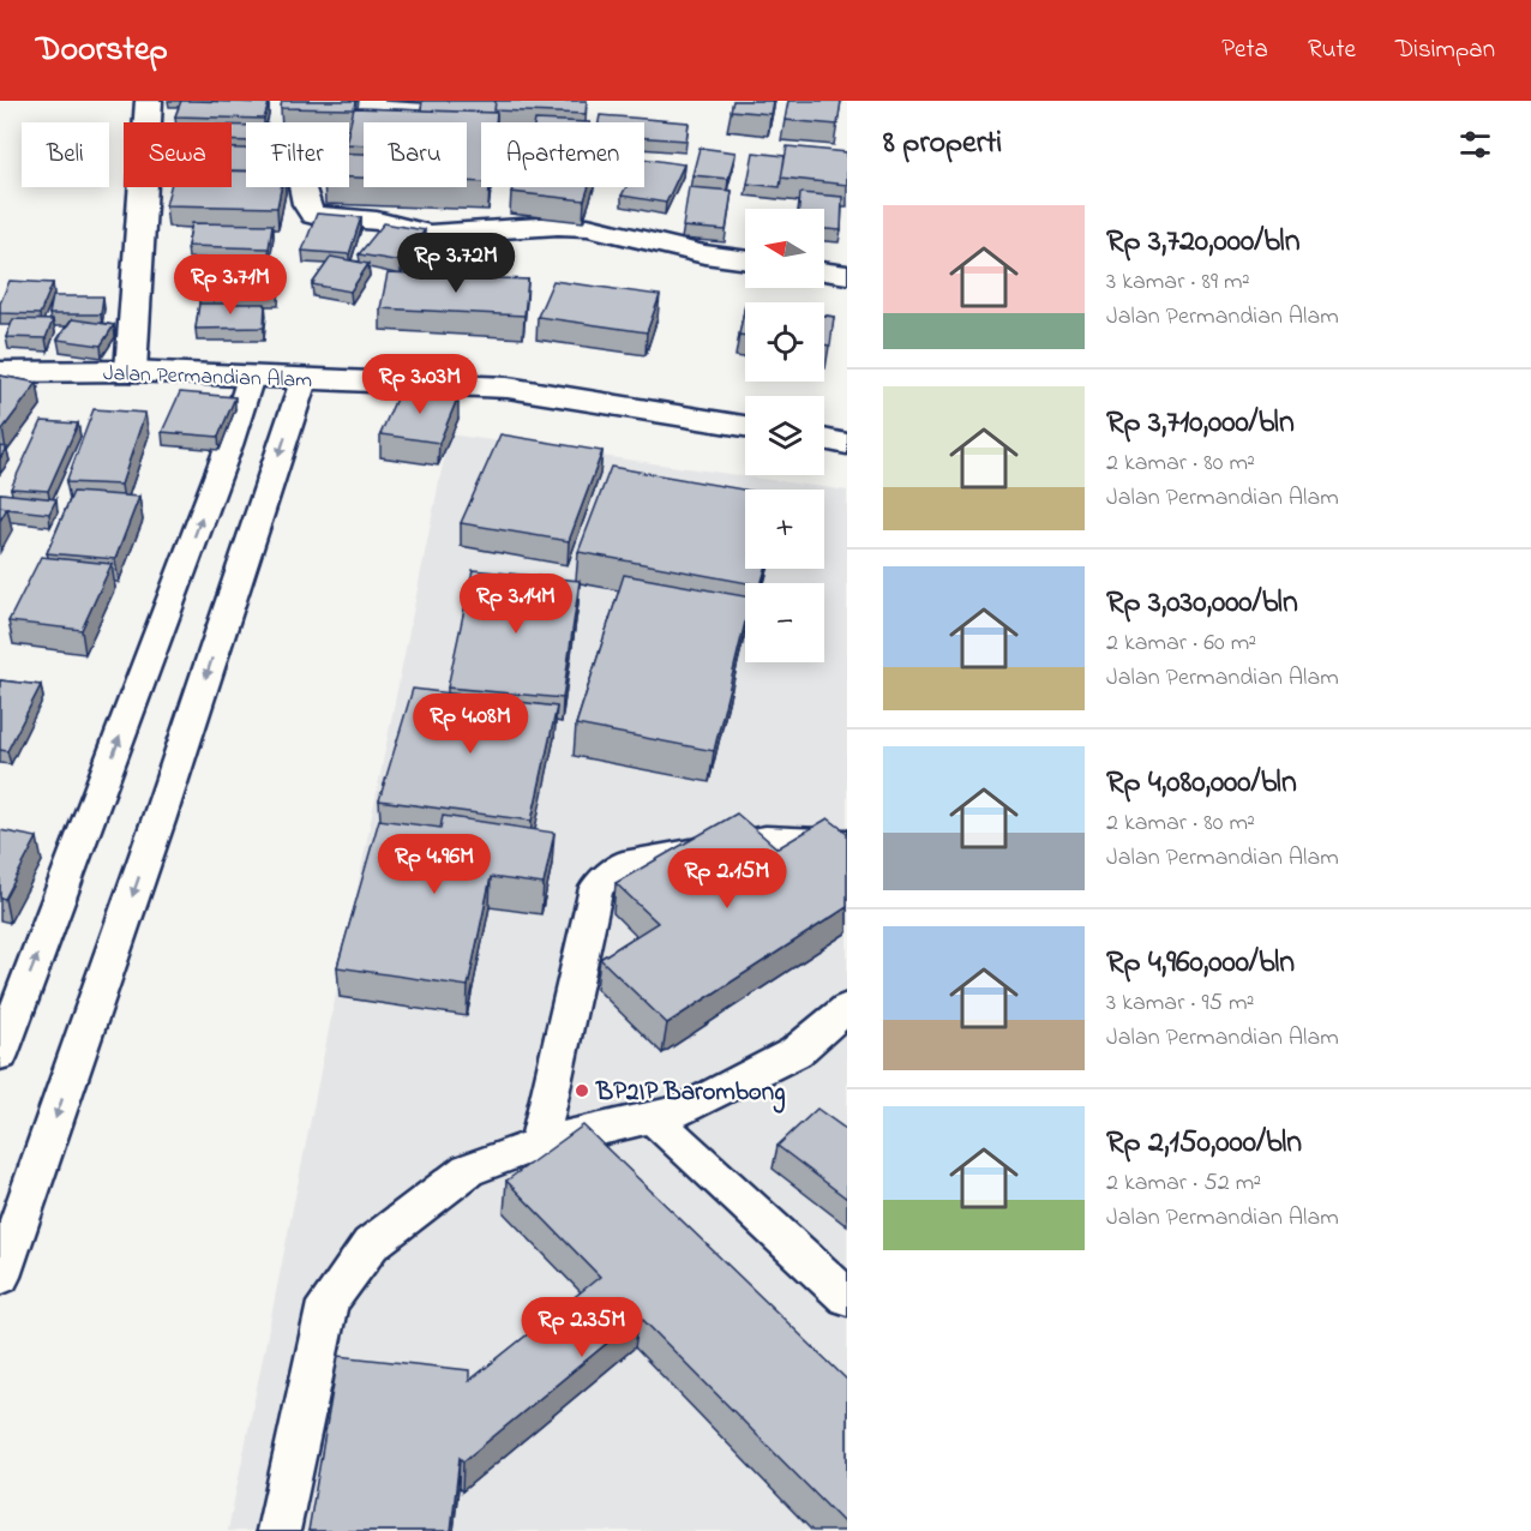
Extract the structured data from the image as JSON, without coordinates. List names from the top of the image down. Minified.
{"streets":{"street":["Jalan Permandian Alam"]},"places":["BP2IP Barombong"],"north":"left","page":{"header":"Doorstep","nav":["Peta","Rute","Disimpan"],"heading":"8 properti","chip":["Beli","Sewa","Filter","Baru","Apartemen"],"list":[{"name":"Rp 3,720,000/bln","note":"3 kamar · 89 m² · Jalan Permandian Alam"},{"name":"Rp 3,710,000/bln","note":"2 kamar · 80 m² · Jalan Permandian Alam"},{"name":"Rp 3,030,000/bln","note":"2 kamar · 60 m² · Jalan Permandian Alam"},{"name":"Rp 4,080,000/bln","note":"2 kamar · 80 m² · Jalan Permandian Alam"},{"name":"Rp 4,960,000/bln","note":"3 kamar · 95 m² · Jalan Permandian Alam"},{"name":"Rp 2,150,000/bln","note":"2 kamar · 52 m² · Jalan Permandian Alam"}],"map_buttons":["+","−"],"price":["Rp 3.72M","Rp 3.71M","Rp 3.03M","Rp 3.14M","Rp 4.08M","Rp 4.96M","Rp 2.15M","Rp 2.35M"]}}
